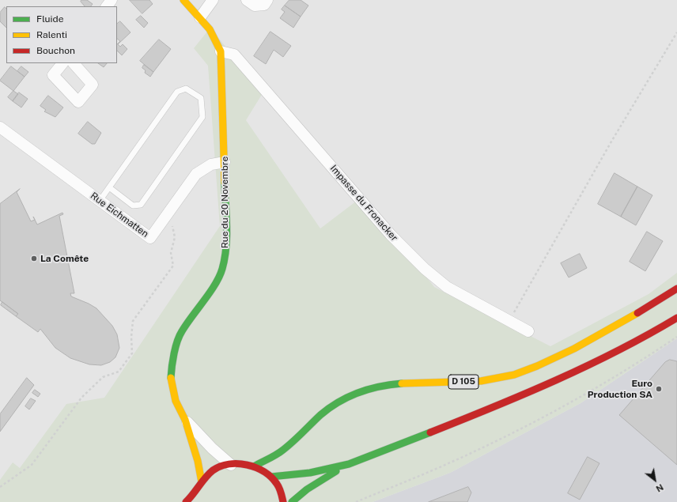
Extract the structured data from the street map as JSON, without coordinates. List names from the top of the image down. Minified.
{"streets":{"main road":["Rue du 20 Novembre","D 105"],"street":["Impasse du Fronacker","Rue Eichmatten"]},"crossings":[["Rue du 20 Novembre","Impasse du Fronacker"],["Rue du 20 Novembre","Rue Eichmatten"]],"places":["La Comête","Euro Production SA"],"legend":["Fluide","Ralenti","Bouchon"],"north":"bottom right"}
